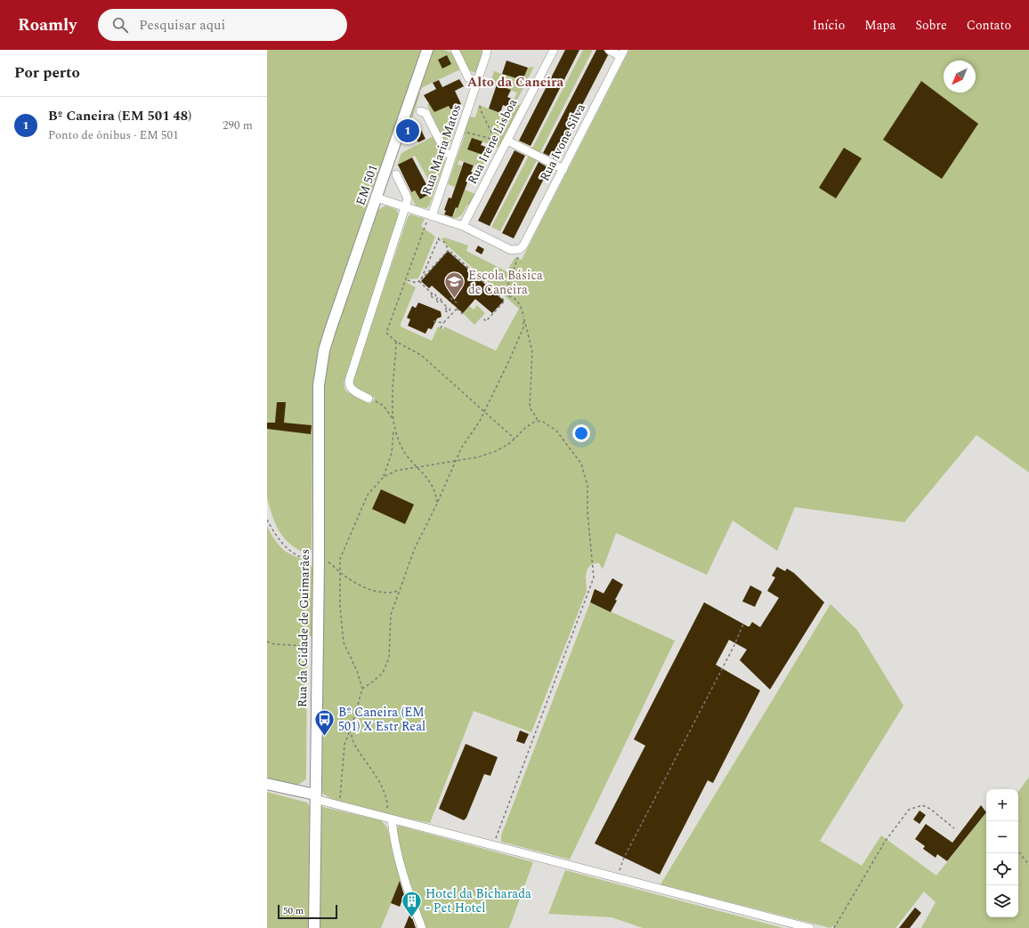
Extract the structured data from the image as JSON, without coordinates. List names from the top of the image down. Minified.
{"streets":{"main road":["EM 501","Rua da Cidade de Guimarães"],"street":["Rua Irene Lisboa","Rua Ivone Silva","Rua Maria Matos"]},"crossings":[["EM 501","Rua da Cidade de Guimarães"]],"districts":["Alto da Caneira"],"places":{"school or university":["Escola Básica de Caneira"],"bus stop":["Bº Caneira (EM 501) X Estr Real"],"building":["Hotel da Bicharada - Pet Hotel"]},"scale_bar":"50 m","north":"bottom left","page":{"header":"Roamly","search":"Pesquisar aqui","nav":["Início","Mapa","Sobre","Contato"],"heading":"Por perto","list":[{"mark":"1","name":"Bº Caneira (EM 501 48)","note":"Ponto de ônibus · EM 501","value":"290 m"}],"pins":"1","map_buttons":["+","−"],"scale":"50 m"}}
